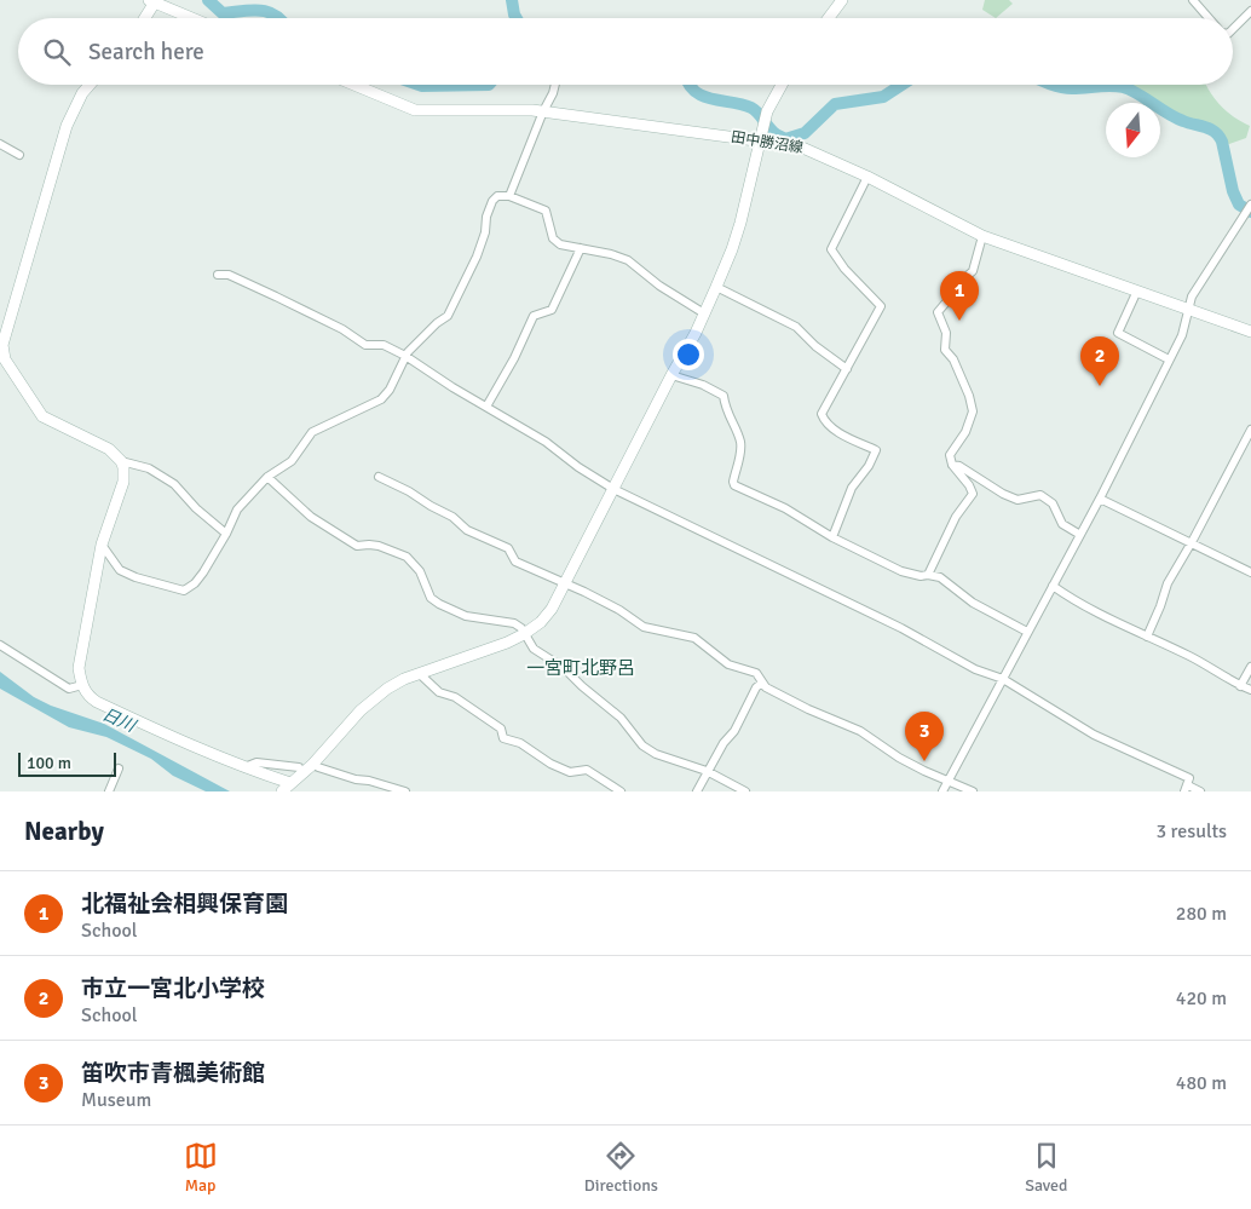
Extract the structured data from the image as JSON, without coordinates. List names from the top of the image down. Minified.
{"streets":{"street":["田中勝沼線"]},"districts":["一宮町北野呂"],"water":["日川"],"scale_bar":"100 m","north":"bottom","page":{"search":"Search here","pins":["1","2","3"],"scale":"100 m","heading":["Nearby","3 results"],"list":[{"mark":"1","name":"北福祉会相興保育園","note":"School","value":"280 m"},{"mark":"2","name":"市立一宮北小学校","note":"School","value":"420 m"},{"mark":"3","name":"笛吹市青楓美術館","note":"Museum","value":"480 m"}],"nav":["Map","Directions","Saved"]}}
